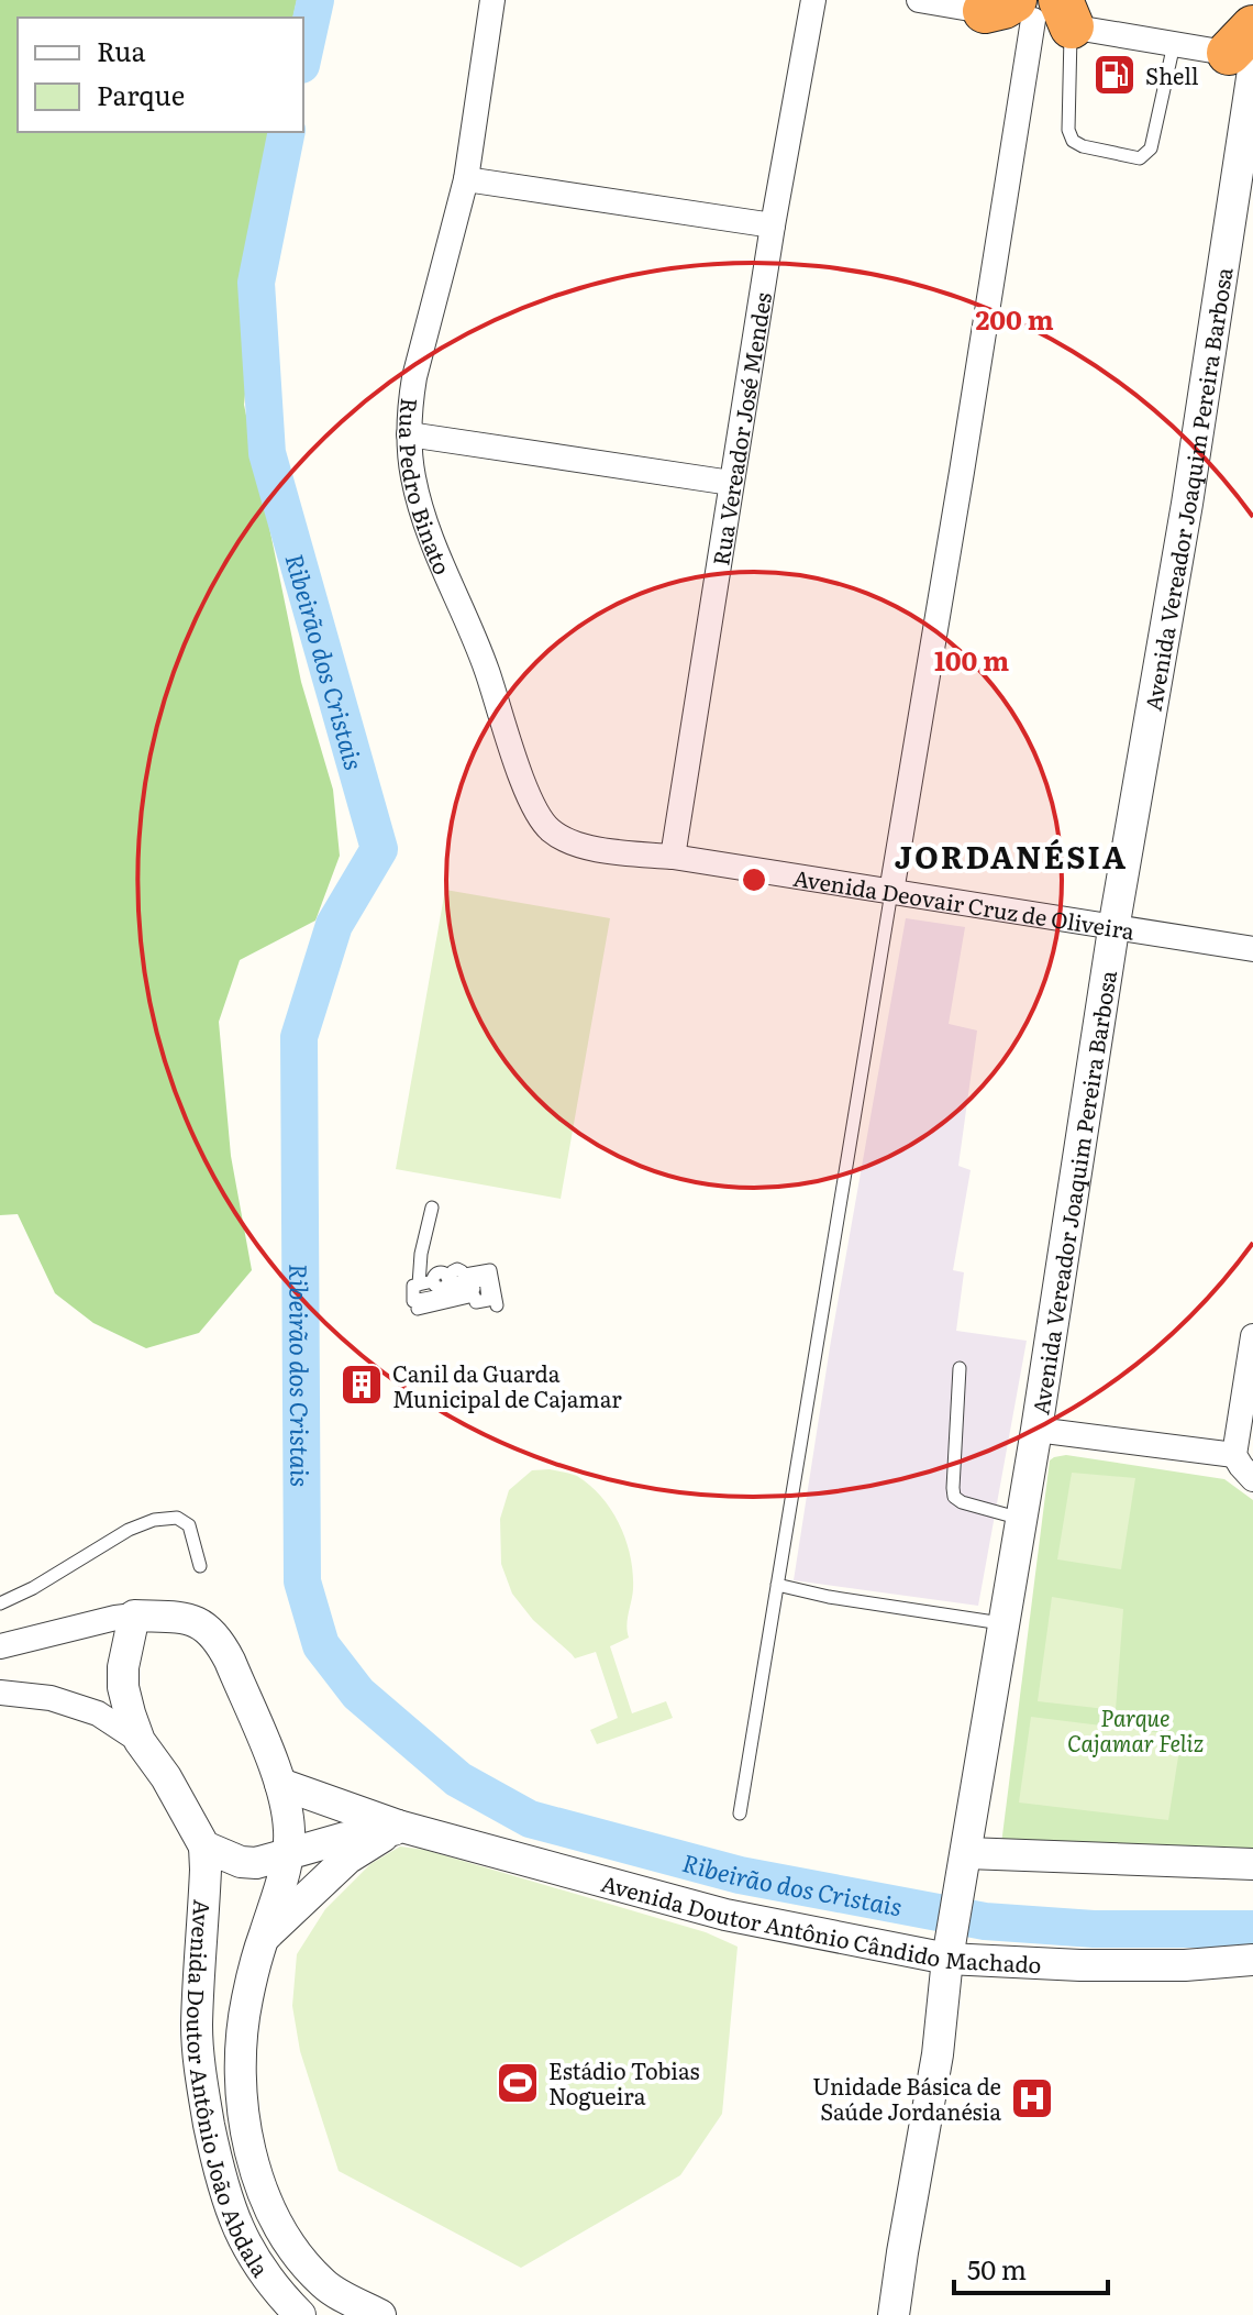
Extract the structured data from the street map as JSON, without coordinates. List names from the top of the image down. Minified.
{"streets":{"street":["Rua Vereador José Mendes","Rua Pedro Binato","Avenida Vereador Joaquim Pereira Barbosa","Avenida Deovair Cruz de Oliveira","Avenida Doutor Antônio Cândido Machado","Avenida Doutor Antônio João Abdala"]},"crossings":[["Rua Vereador José Mendes","Rua Pedro Binato"],["Rua Vereador José Mendes","Avenida Deovair Cruz de Oliveira"],["Rua Pedro Binato","Avenida Deovair Cruz de Oliveira"],["Avenida Vereador Joaquim Pereira Barbosa","Avenida Deovair Cruz de Oliveira"],["Avenida Vereador Joaquim Pereira Barbosa","Avenida Doutor Antônio Cândido Machado"],["Avenida Doutor Antônio Cândido Machado","Avenida Doutor Antônio João Abdala"]],"districts":["JORDANÉSIA"],"water":["Ribeirão dos Cristais"],"parks":["Parque Cajamar Feliz"],"places":{"fuel station":["Shell"],"building":["Canil da Guarda Municipal de Cajamar"],"sports":["Estádio Tobias Nogueira"],"hospital":["Unidade Básica de Saúde Jordanésia"]},"legend":["Rua","Parque"],"scale_bar":"50 m","rings":["200 m","100 m"]}
